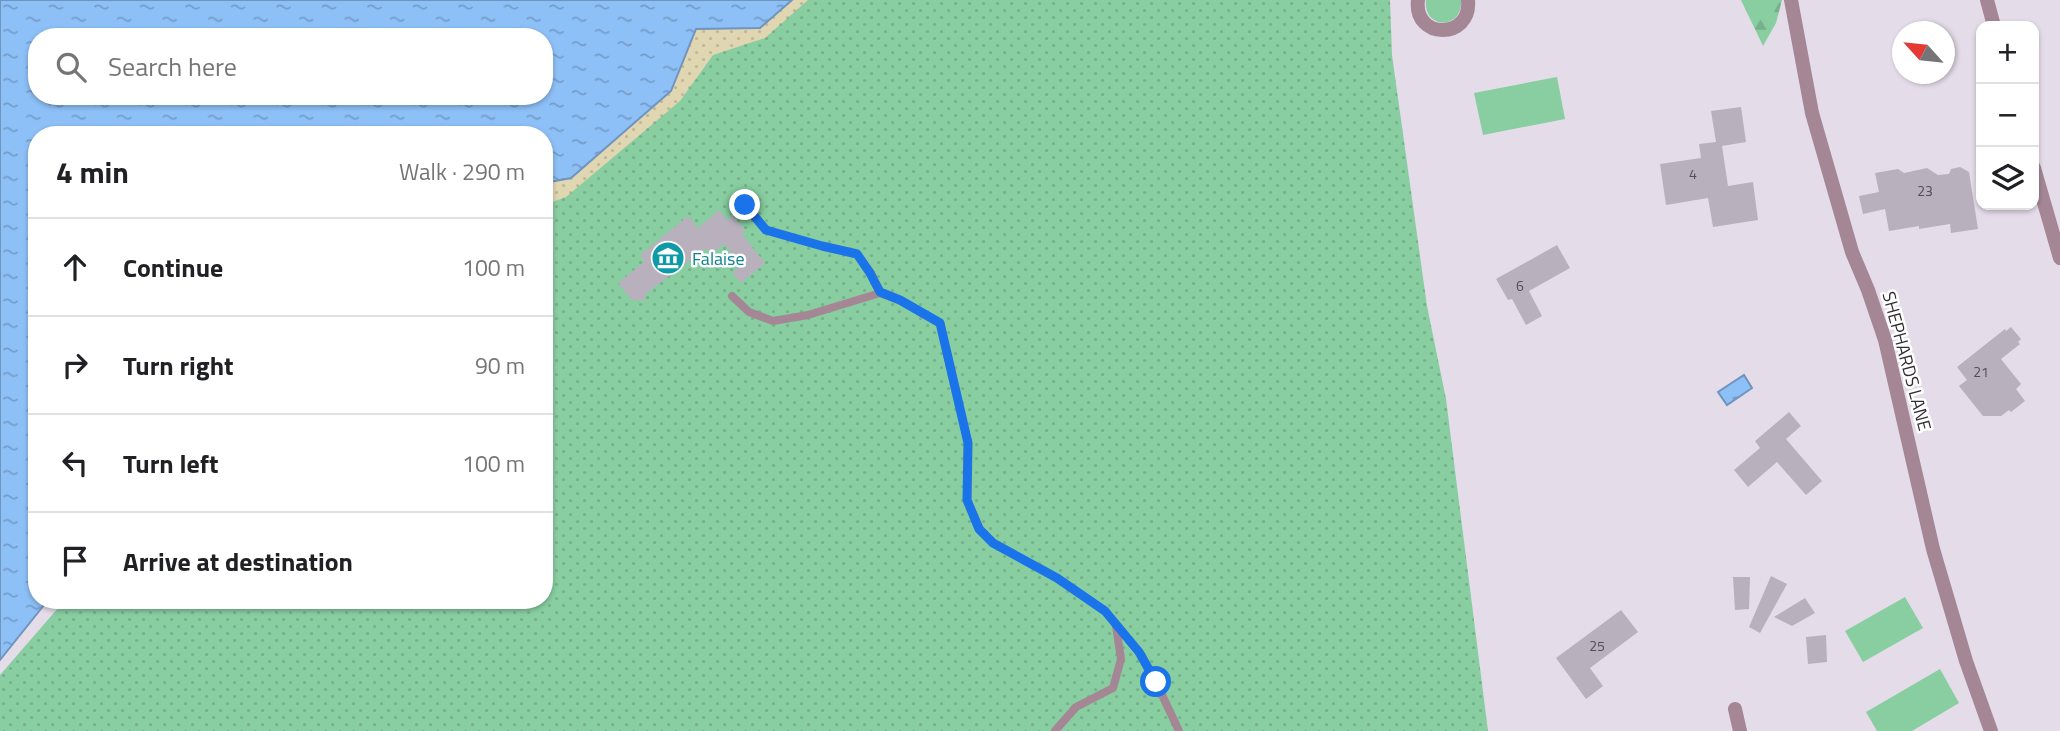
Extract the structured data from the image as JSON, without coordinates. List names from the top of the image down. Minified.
{"streets":{"street":["SHEPHARDS LANE"]},"places":{"museum":["Falaise"]},"house_numbers":["4","23","6","21","25"],"north":"top left","page":{"map_buttons":["+","−"],"search":"Search here","heading":["4 min","Walk · 290 m"],"list":[["Continue","100 m"],["Turn right","90 m"],["Turn left","100 m"],"Arrive at destination"]}}
